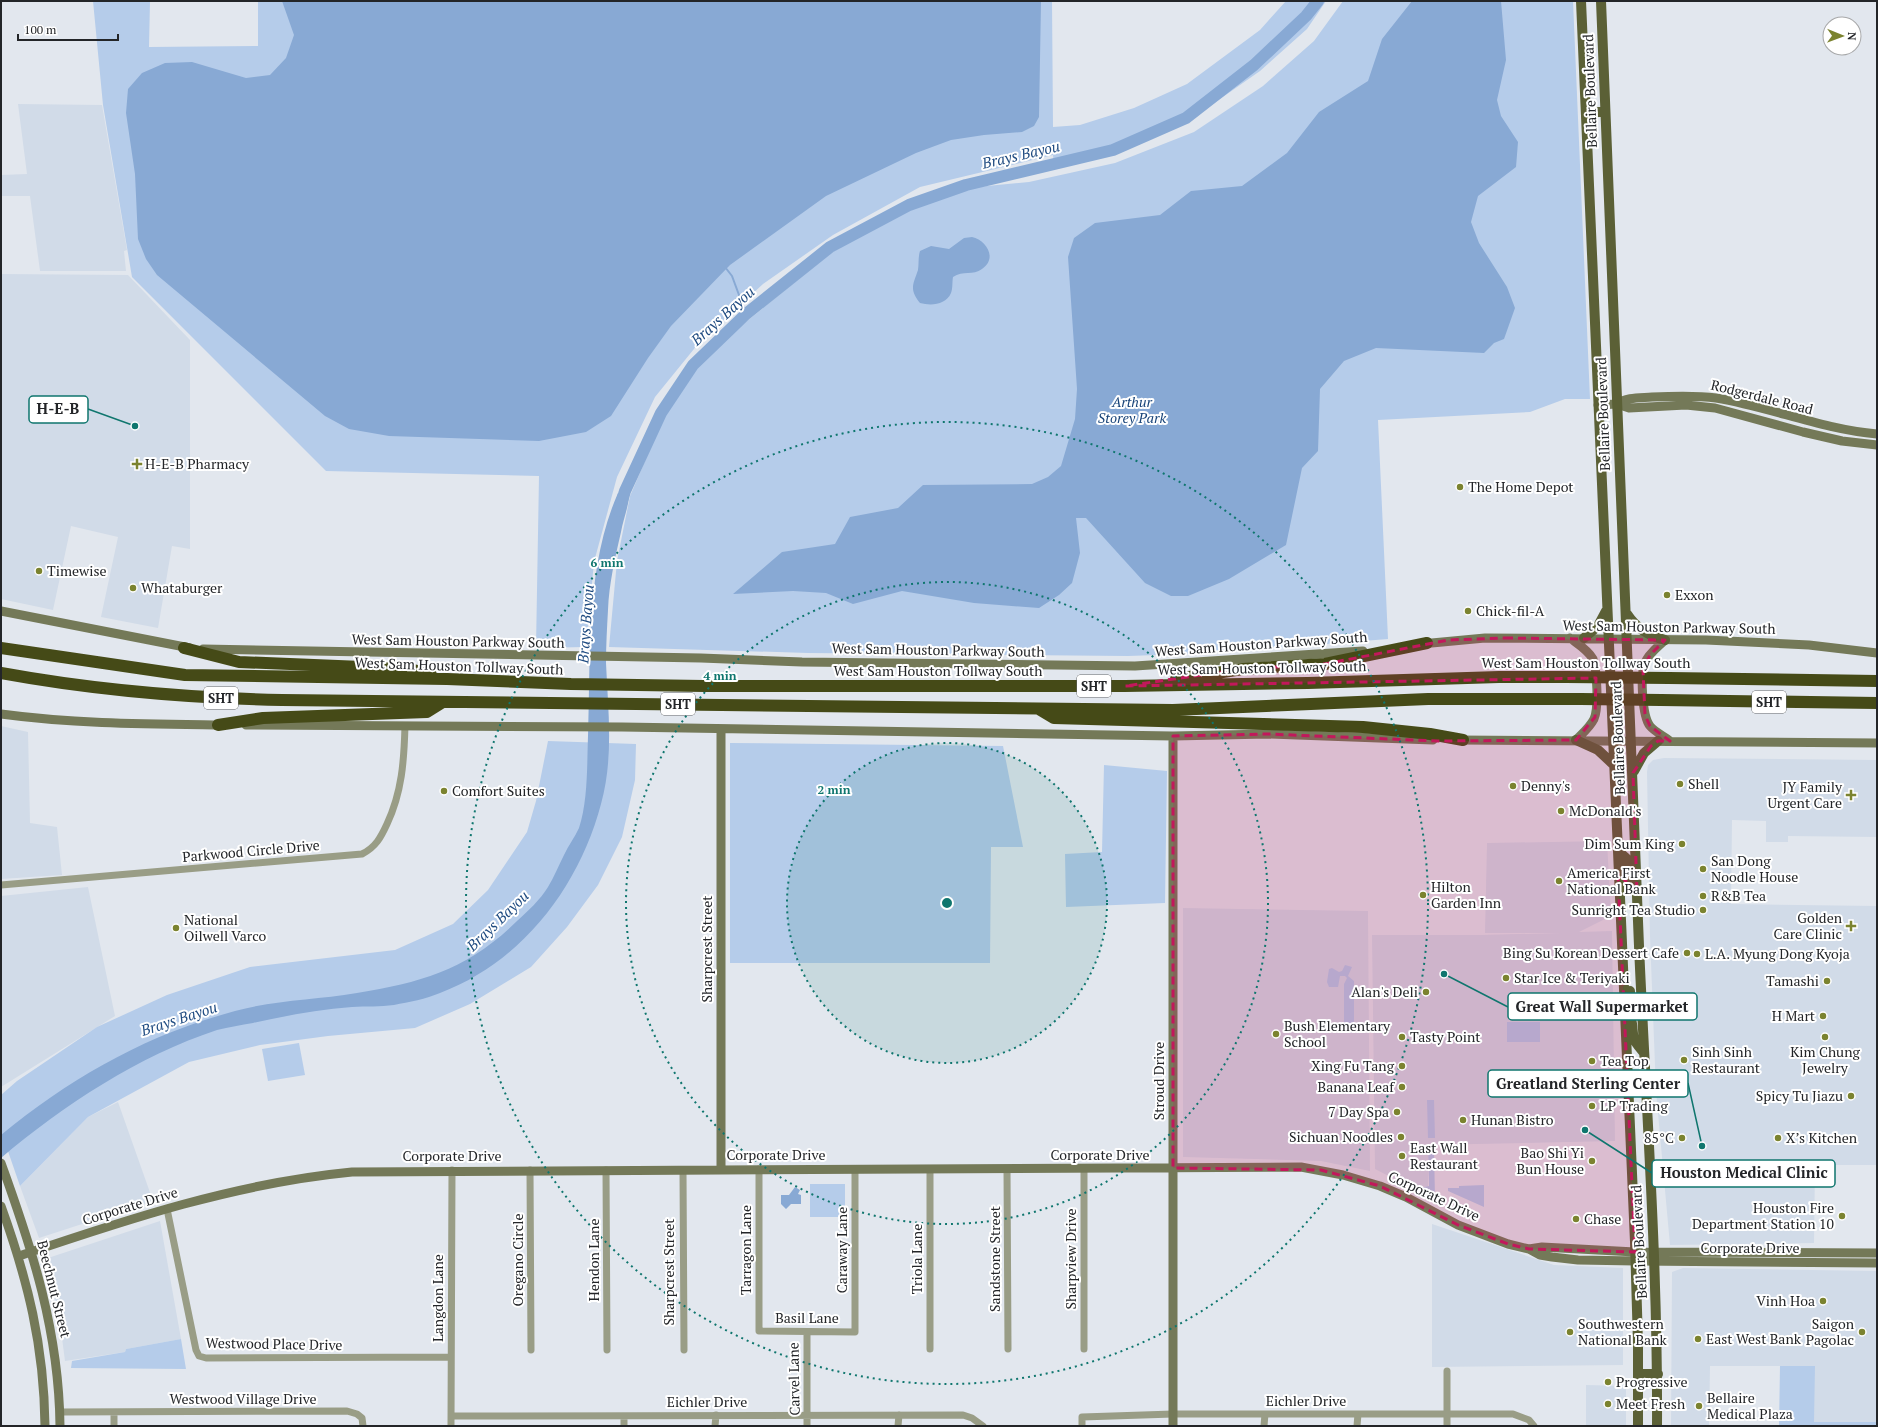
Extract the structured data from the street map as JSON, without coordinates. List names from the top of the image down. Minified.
{"streets":{"highway":["West Sam Houston Tollway South","SHT"],"main road":["Bellaire Boulevard","Rodgerdale Road","West Sam Houston Parkway South","Sharpcrest Street","Stroud Drive","Corporate Drive","Beechnut Street"],"street":["Parkwood Circle Drive","Tarragon Lane","Caraway Lane","Triola Lane","Sandstone Street","Sharpview Drive","Oregano Circle","Hendon Lane","Langdon Lane","Basil Lane","Westwood Place Drive","Carvel Lane","Westwood Village Drive","Eichler Drive"]},"crossings":[["Bellaire Boulevard","Rodgerdale Road"],["Bellaire Boulevard","West Sam Houston Parkway South"],["Bellaire Boulevard","West Sam Houston Tollway South"],["Bellaire Boulevard","Corporate Drive"],["Sharpcrest Street","Corporate Drive"],["Stroud Drive","Corporate Drive"],["Stroud Drive","Eichler Drive"],["Corporate Drive","Tarragon Lane"],["Corporate Drive","Caraway Lane"],["Corporate Drive","Triola Lane"],["Corporate Drive","Sandstone Street"],["Corporate Drive","Sharpview Drive"],["Corporate Drive","Oregano Circle"],["Corporate Drive","Hendon Lane"],["Corporate Drive","Beechnut Street"],["Corporate Drive","Langdon Lane"],["Corporate Drive","Westwood Place Drive"],["Tarragon Lane","Basil Lane"],["Caraway Lane","Basil Lane"],["Beechnut Street","Westwood Village Drive"],["Langdon Lane","Westwood Place Drive"],["Langdon Lane","Eichler Drive"],["Basil Lane","Carvel Lane"],["Carvel Lane","Eichler Drive"]],"water":["Brays Bayou"],"parks":["Arthur Storey Park"],"places":{"other":["H-E-B","The Home Depot","Timewise","Whataburger","Exxon","Chick-fil-A","Shell","Denny's","Comfort Suites","McDonald's","Dim Sum King","San Dong Noodle House","America First National Bank","Hilton Garden Inn","R&B Tea","Sunright Tea Studio","National Oilwell Varco","Bing Su Korean Dessert Cafe","L.A. Myung Dong Kyoja","Great Wall Supermarket","Star Ice & Teriyaki","Tamashi","Alan's Deli","H Mart","Bush Elementary School","Tasty Point","Kim Chung Jewelry","Sinh Sinh Restaurant","Tea Top","Xing Fu Tang","Banana Leaf","Spicy Tu Jiazu","LP Trading","7 Day Spa","Hunan Bistro","Houston Medical Clinic","Sichuan Noodles","85°C","X’s Kitchen","Greatland Sterling Center","East Wall Restaurant","Bao Shi Yi Bun House","Houston Fire Department Station 10","Chase","Vinh Hoa","Southwestern National Bank","Saigon Pagolac","East West Bank","Progressive","Meet Fresh","Bellaire Medical Plaza"],"health":["H-E-B Pharmacy","JY Family Urgent Care","Golden Care Clinic"]},"scale_bar":"100 m","north":"right","rings":["6 min","4 min","2 min"]}
